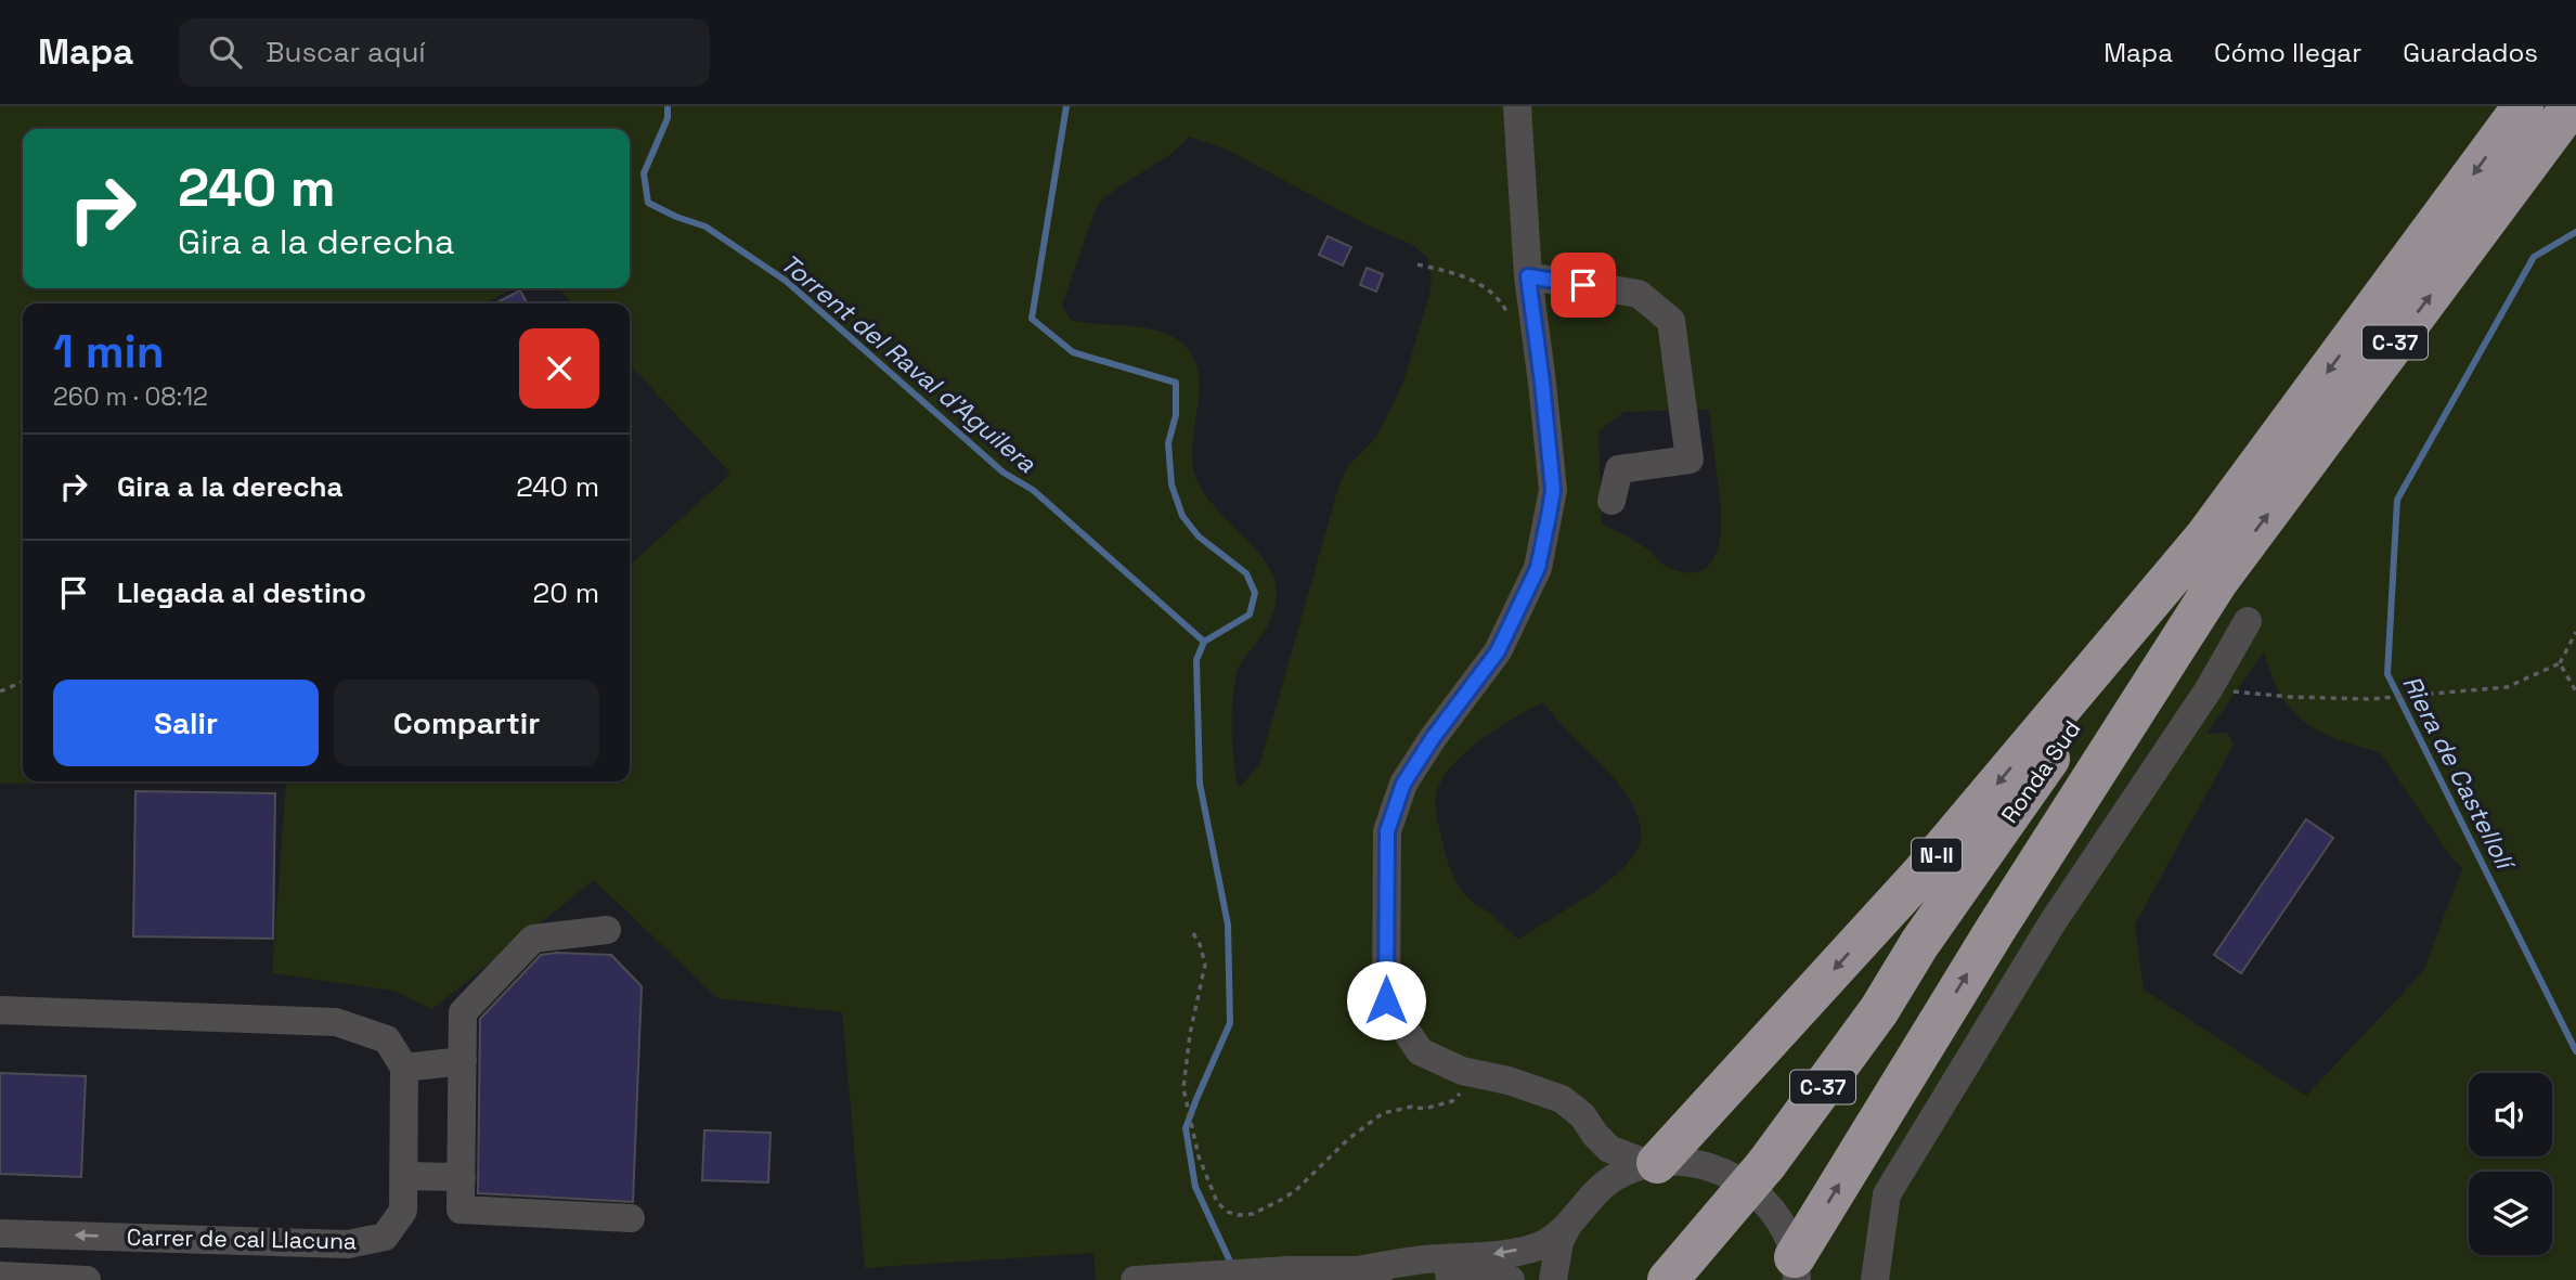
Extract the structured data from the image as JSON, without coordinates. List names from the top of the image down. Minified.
{"streets":{"highway":["C-37","Ronda Sud","N-II"],"street":["Carrer de cal Llacuna"]},"crossings":[["C-37","Ronda Sud"],["C-37","N-II"],["Ronda Sud","N-II"]],"water":["Torrent del Raval d'Aguilera","Riera de Castellolí"],"page":{"header":"Mapa","search":"Buscar aquí","nav":["Mapa","Cómo llegar","Guardados"],"turn":["240 m","Gira a la derecha"],"heading":["1 min","260 m · 08:12"],"list":[{"name":"Gira a la derecha","value":"240 m"},{"name":"Llegada al destino","value":"20 m"}],"buttons":["Salir","Compartir"]}}
